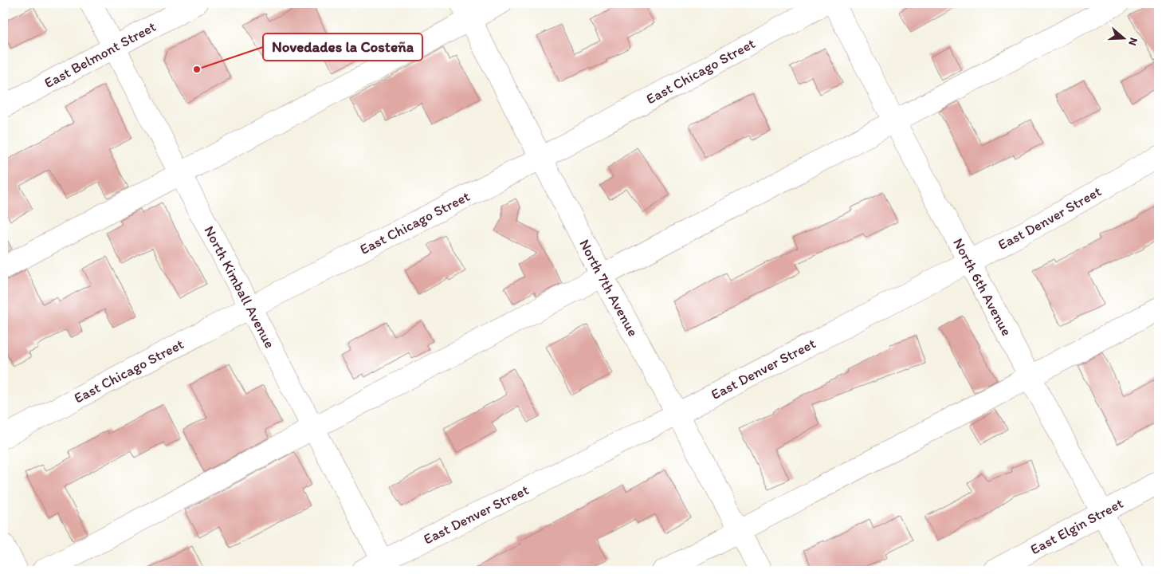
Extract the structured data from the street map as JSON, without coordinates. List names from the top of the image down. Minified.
{"streets":{"street":["East Belmont Street","East Chicago Street","East Denver Street","North Kimball Avenue","North 6th Avenue","North 7th Avenue","East Elgin Street"]},"crossings":[["East Belmont Street","North Kimball Avenue"],["East Chicago Street","North Kimball Avenue"],["East Chicago Street","North 7th Avenue"],["East Denver Street","North Kimball Avenue"],["East Denver Street","North 6th Avenue"],["East Denver Street","North 7th Avenue"],["North 6th Avenue","East Elgin Street"]],"places":["Novedades la Costeña"],"north":"right"}
